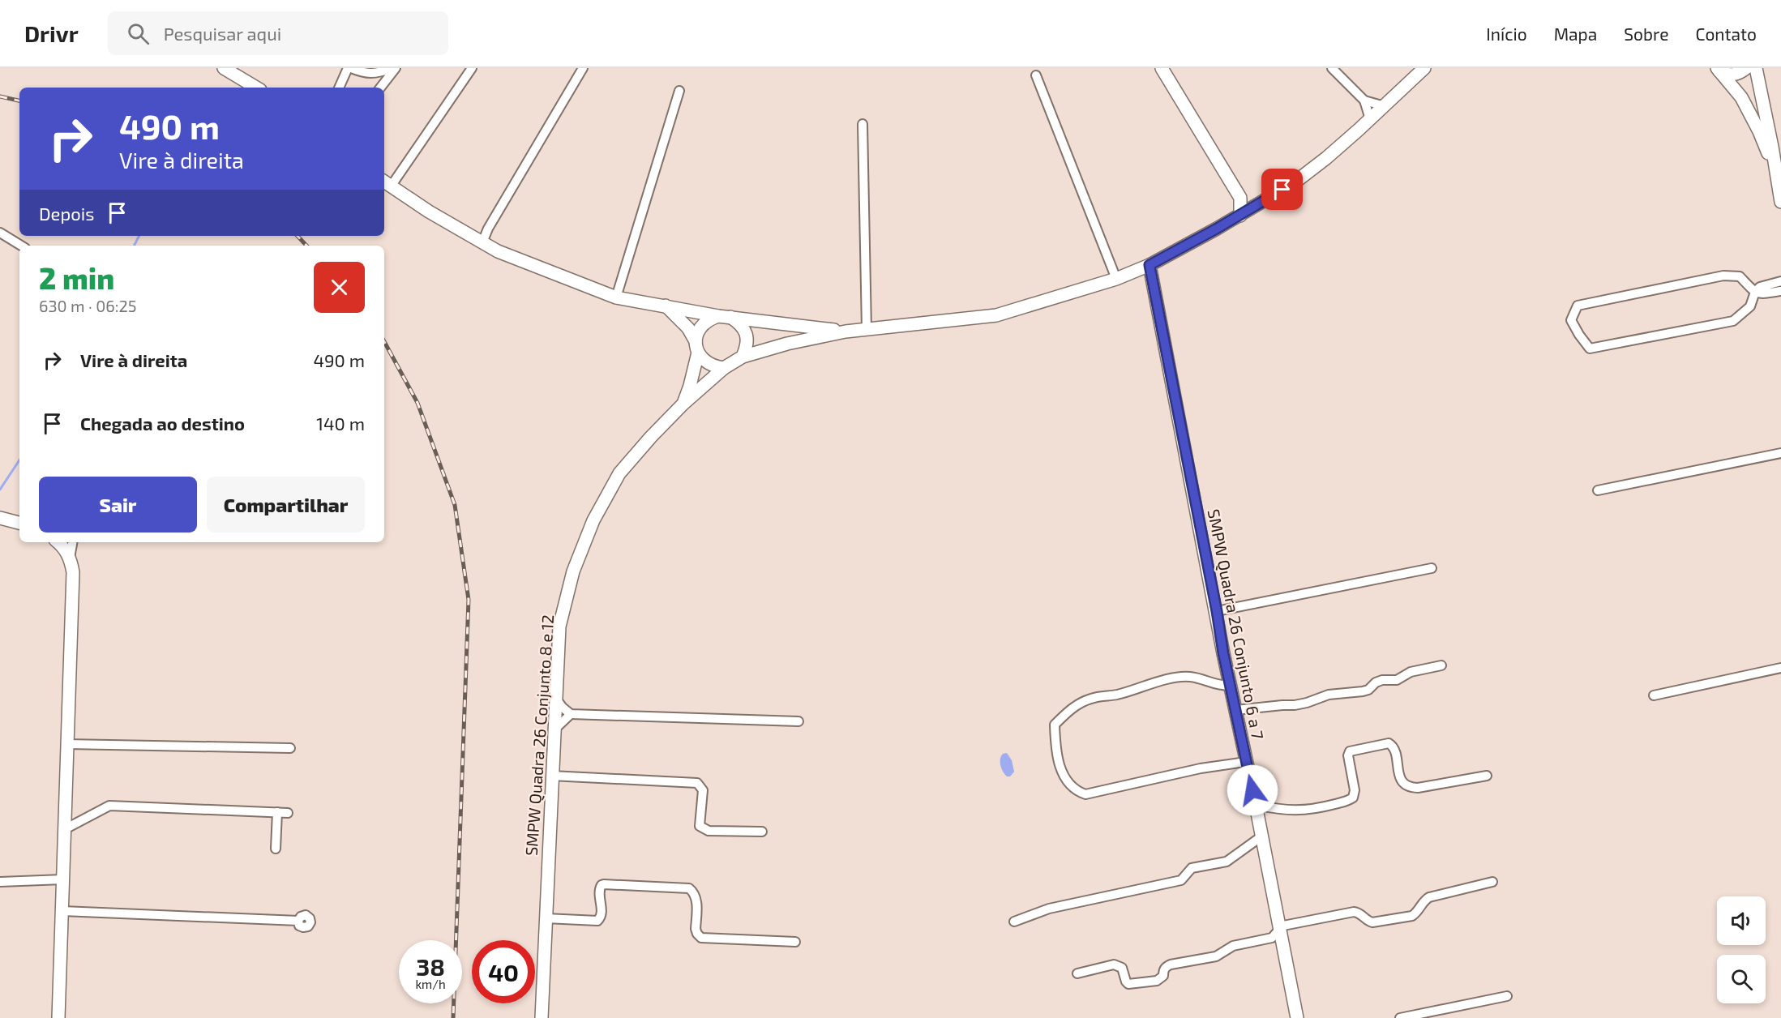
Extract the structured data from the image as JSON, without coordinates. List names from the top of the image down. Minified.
{"streets":{"street":["SMPW Quadra 26 Conjunto 6 a 7","SMPW Quadra 26 Conjunto 8 e 12"]},"page":{"header":"Drivr","search":"Pesquisar aqui","nav":["Início","Mapa","Sobre","Contato"],"turn":["490 m","Vire à direita"],"then":"Depois","heading":["2 min","630 m · 06:25"],"list":[{"name":"Vire à direita","value":"490 m"},{"name":"Chegada ao destino","value":"140 m"}],"buttons":["Sair","Compartilhar"],"speed":"38 km/h","limit":"40"}}
